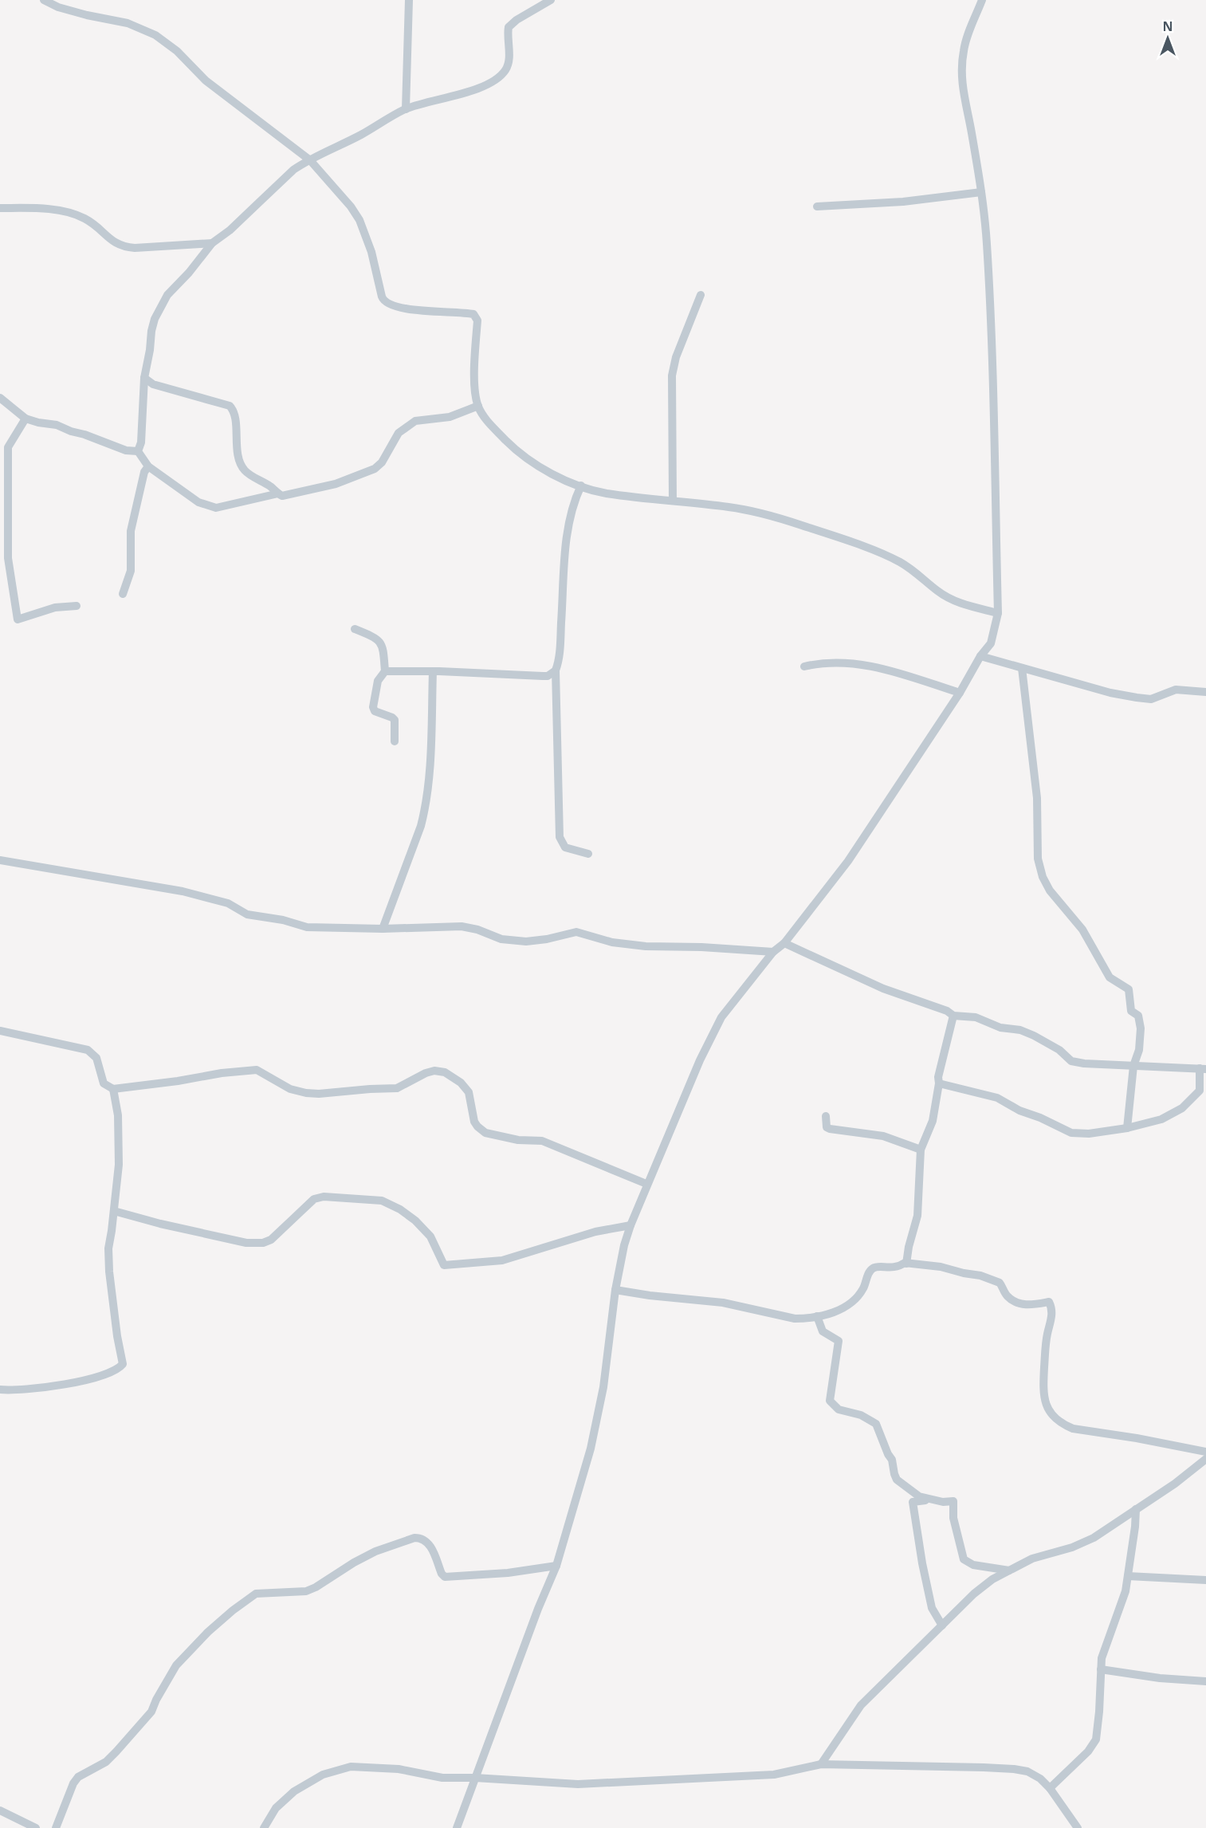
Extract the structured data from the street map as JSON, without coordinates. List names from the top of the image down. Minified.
{"north":"top"}
